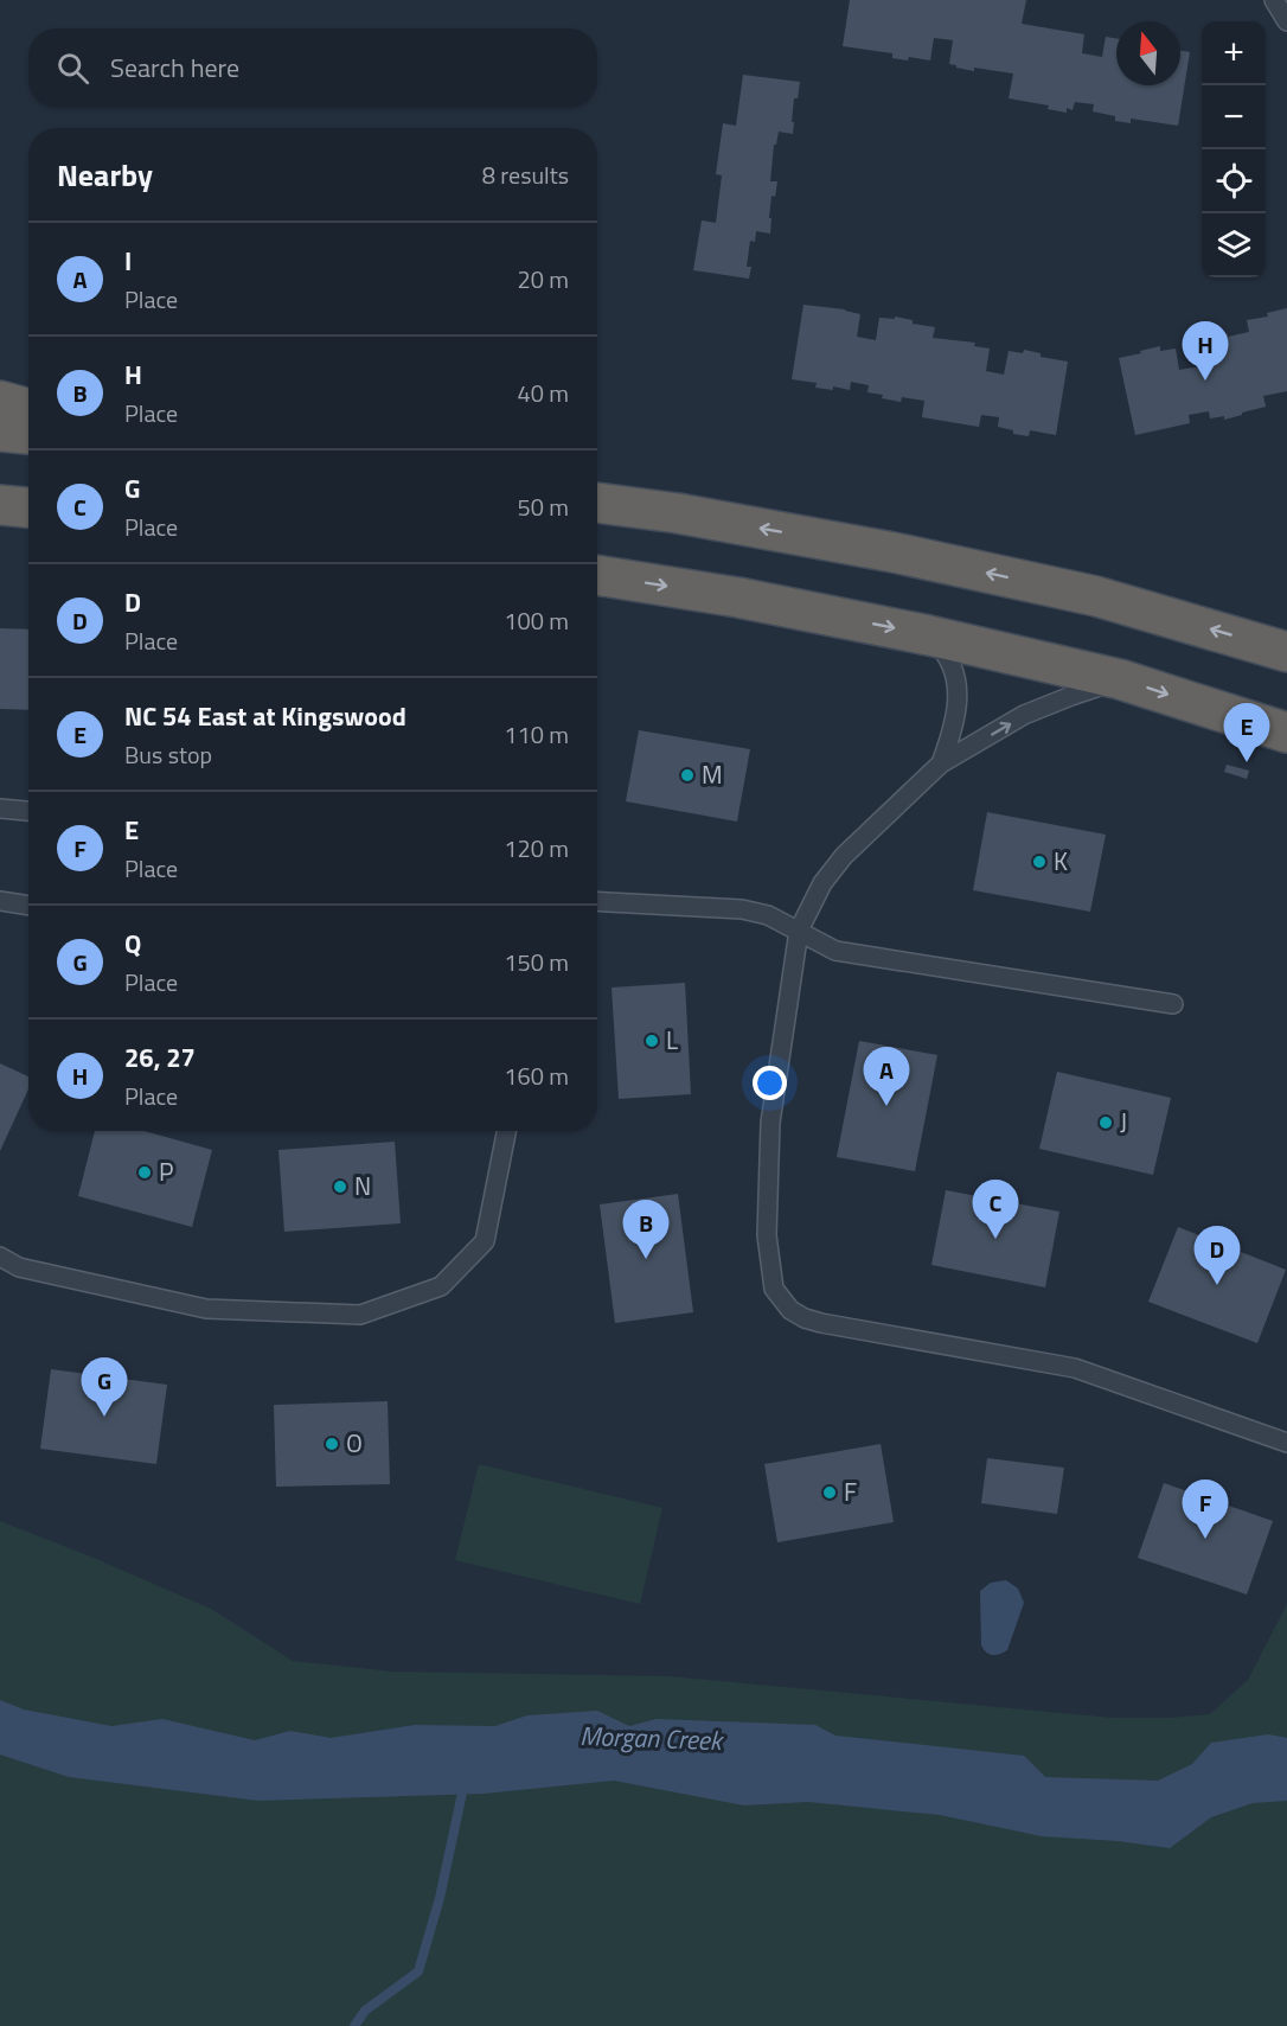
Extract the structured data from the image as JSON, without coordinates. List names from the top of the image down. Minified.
{"water":["Morgan Creek"],"places":["M","K","L","J","P","N","O","F"],"north":"top","page":{"map_buttons":["+","−"],"search":"Search here","heading":["Nearby","8 results"],"list":[{"mark":"A","name":"I","note":"Place","value":"20 m"},{"mark":"B","name":"H","note":"Place","value":"40 m"},{"mark":"C","name":"G","note":"Place","value":"50 m"},{"mark":"D","name":"D","note":"Place","value":"100 m"},{"mark":"E","name":"NC 54 East at Kingswood","note":"Bus stop","value":"110 m"},{"mark":"F","name":"E","note":"Place","value":"120 m"},{"mark":"G","name":"Q","note":"Place","value":"150 m"},{"mark":"H","name":"26, 27","note":"Place","value":"160 m"}],"pins":["H","E","A","C","B","D","G","F"]}}
